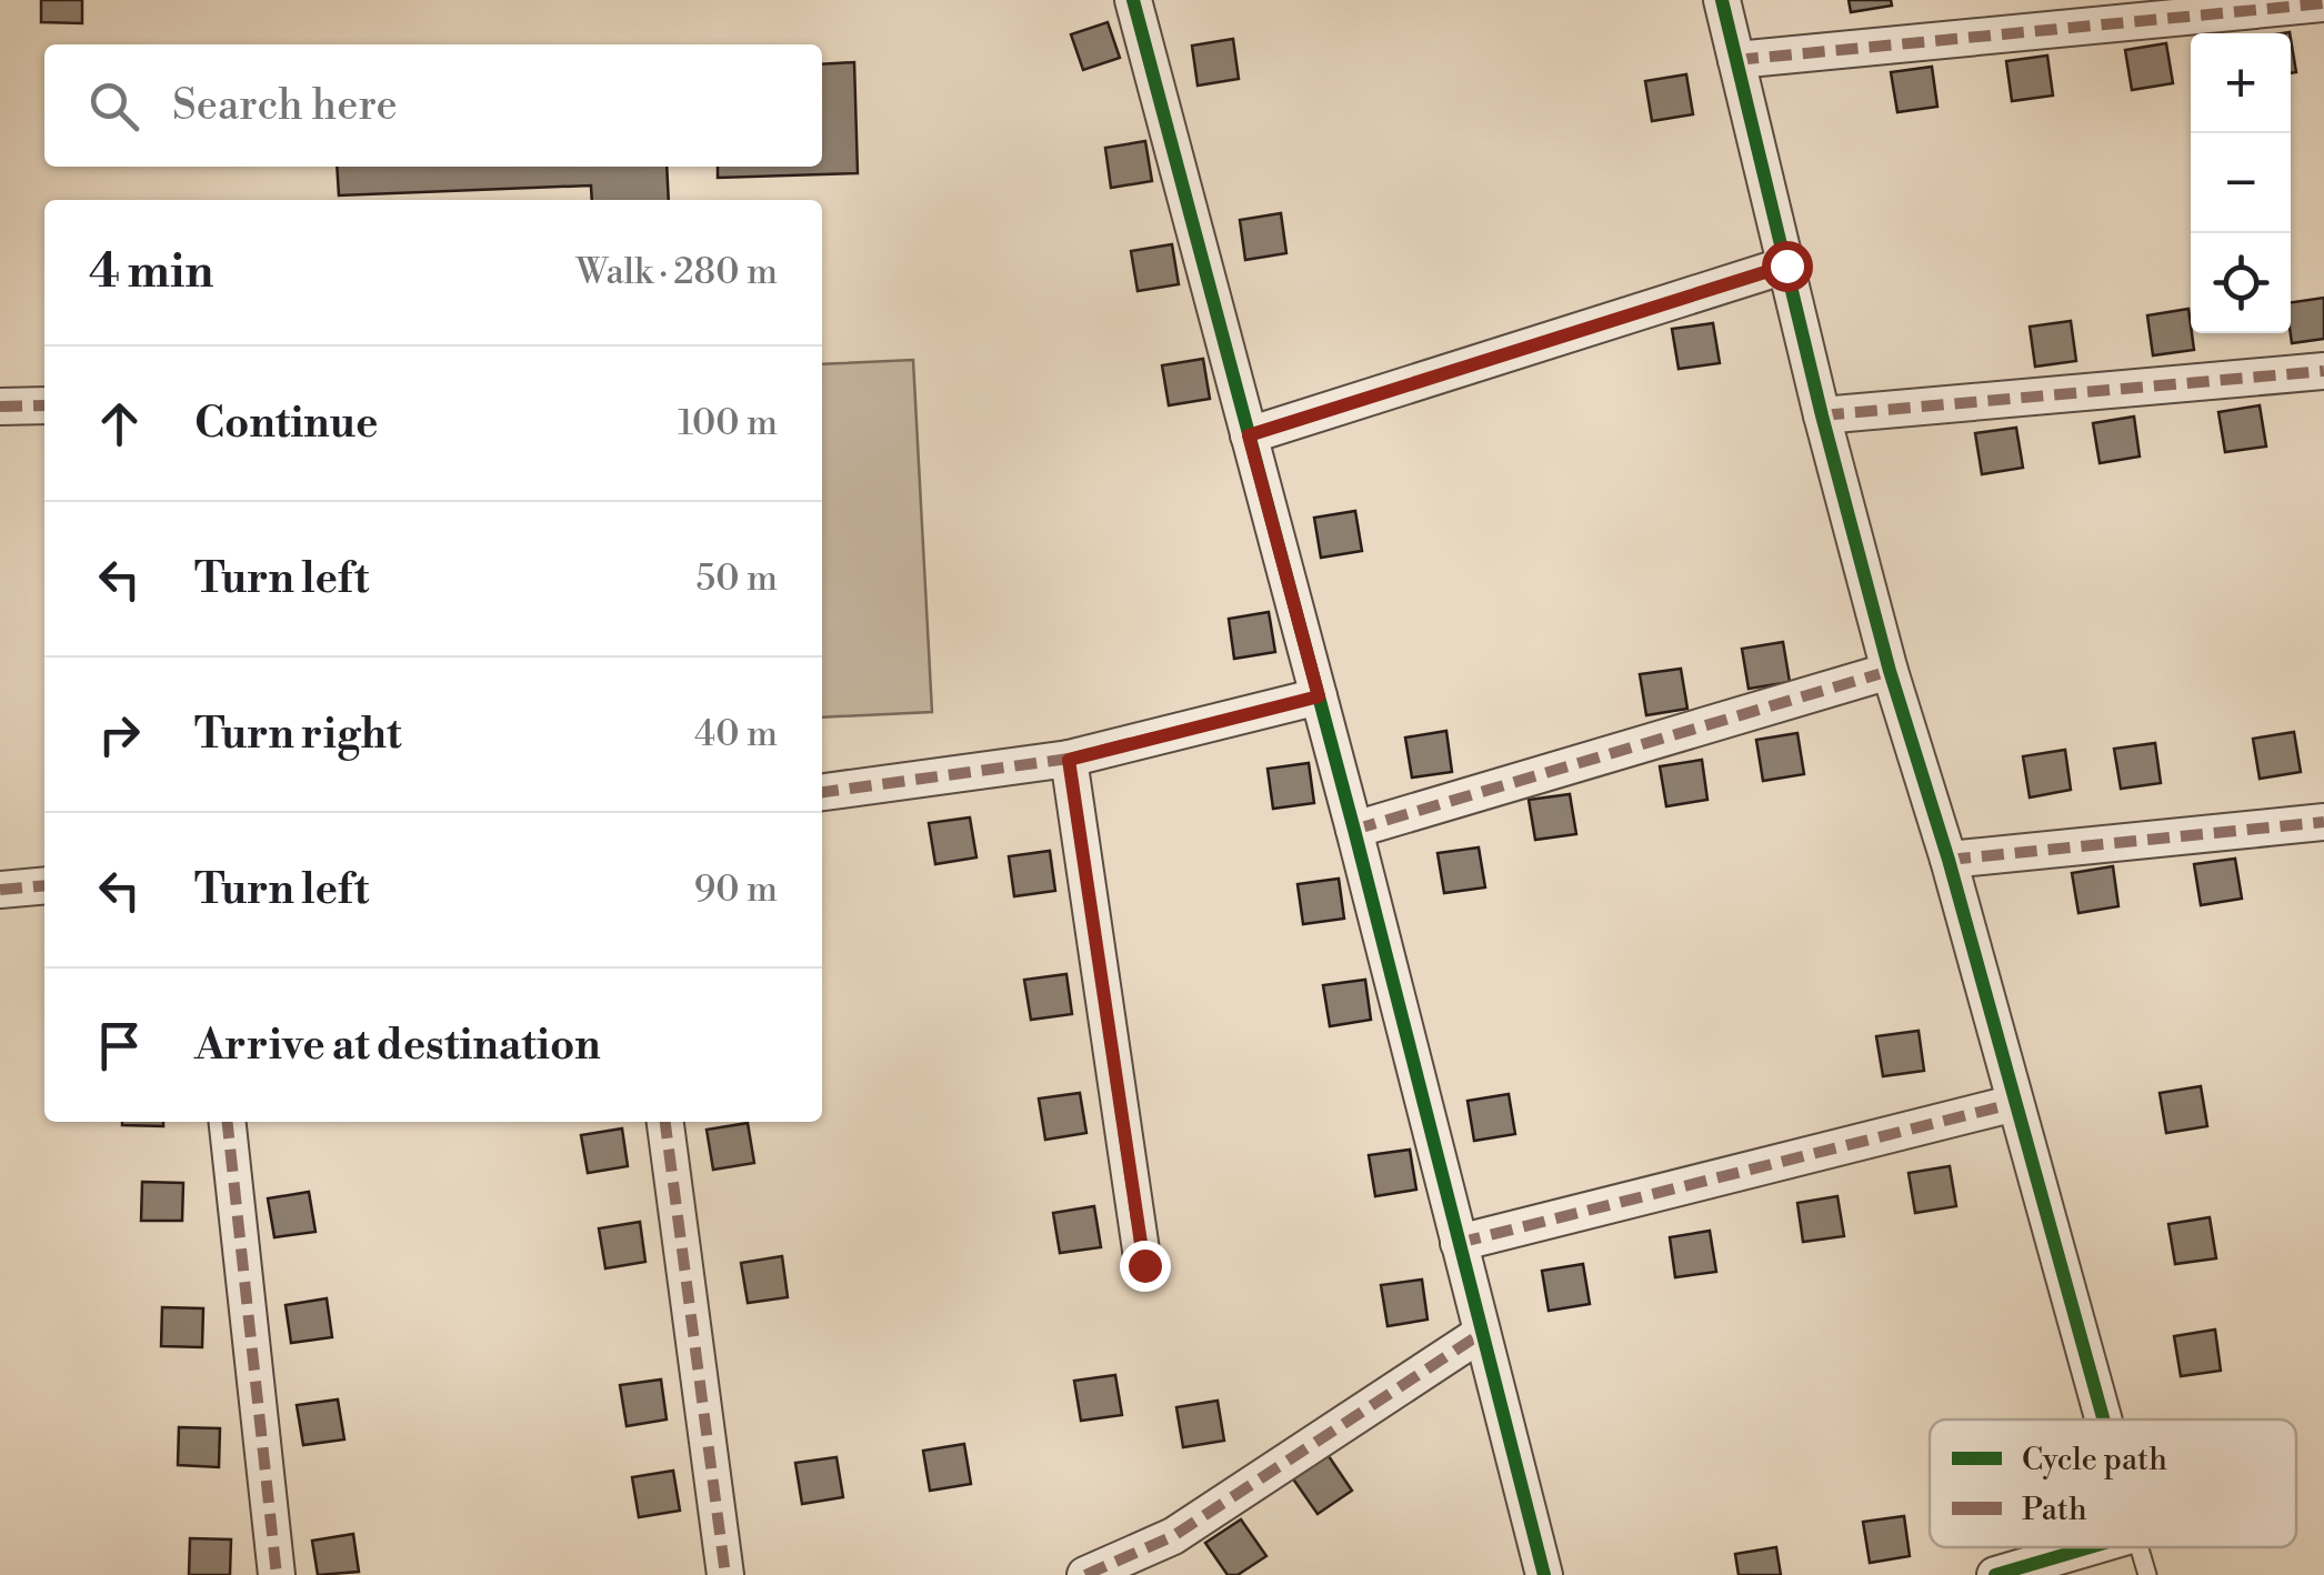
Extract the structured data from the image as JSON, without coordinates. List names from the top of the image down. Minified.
{"legend":["Cycle path","Path"],"page":{"map_buttons":["+","−"],"search":"Search here","heading":["4 min","Walk · 280 m"],"list":[["Continue","100 m"],["Turn left","50 m"],["Turn right","40 m"],["Turn left","90 m"],"Arrive at destination"]}}
